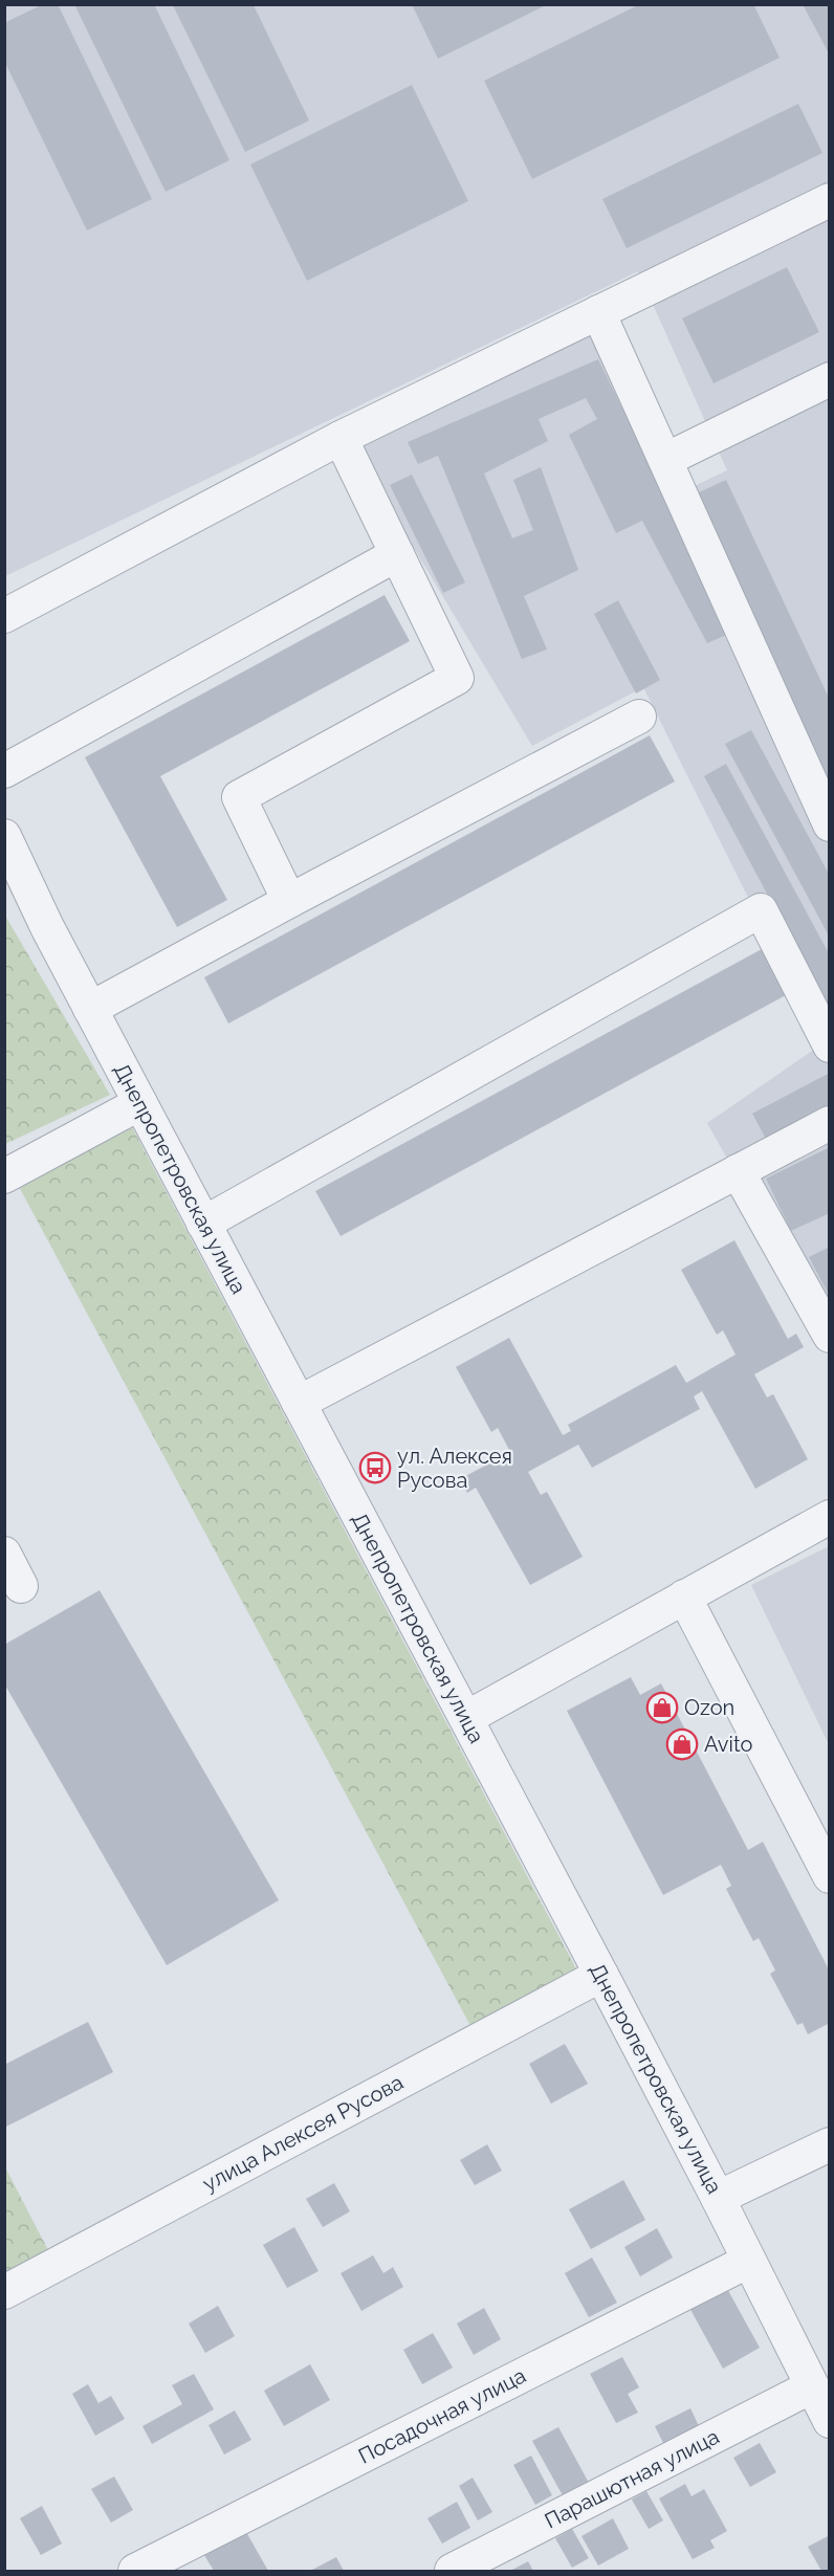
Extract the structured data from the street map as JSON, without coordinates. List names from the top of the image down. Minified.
{"streets":{"street":["Днепропетровская улица","улица Алексея Русова","Посадочная улица","Парашютная улица"]},"crossings":[["Днепропетровская улица","улица Алексея Русова"],["Днепропетровская улица","Посадочная улица"],["Днепропетровская улица","Парашютная улица"]],"places":{"bus stop":["ул. Алексея Русова"],"shop":["Ozon","Avito"]}}
